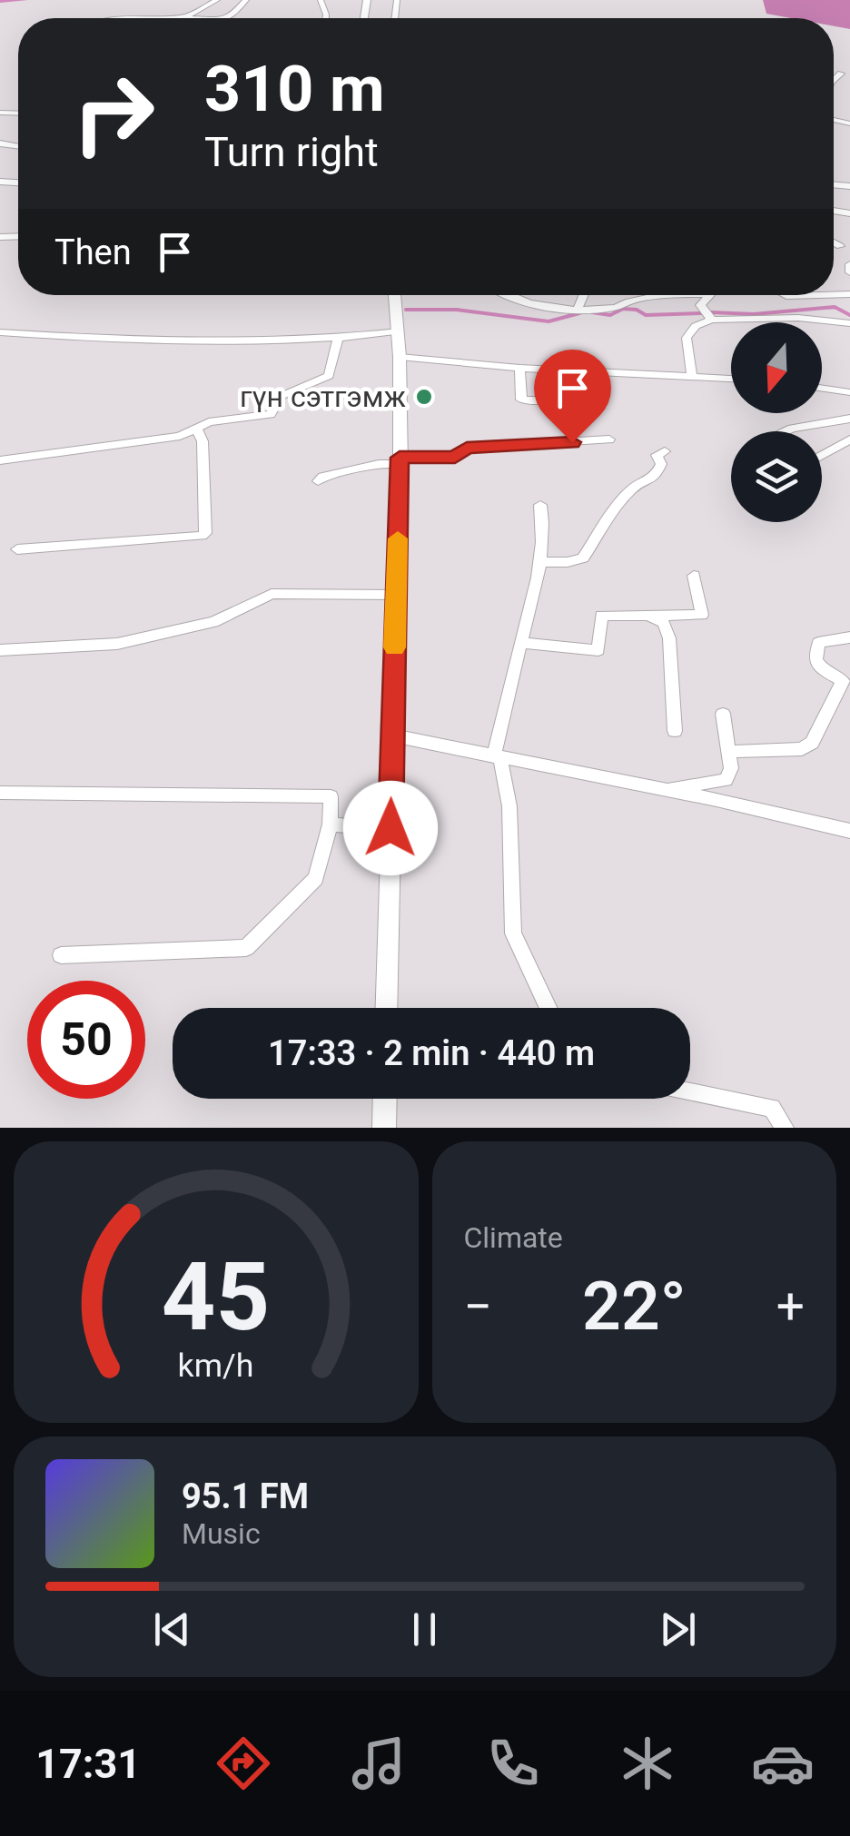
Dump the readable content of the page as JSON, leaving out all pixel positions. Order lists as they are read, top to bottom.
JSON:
{
  "places": ["гүн сэтгэмж"],
  "north": "bottom",
  "page": {
    "turn": ["310 m", "Turn right"],
    "then": "Then",
    "limit": "50",
    "trip": "17:33 · 2 min · 440 m",
    "tile": "Climate",
    "heat": ["−", "22°", "+"],
    "song": ["95.1 FM", "Music"],
    "tabs": "17:31",
    "gauge": ["45", "km/h"]
  }
}
